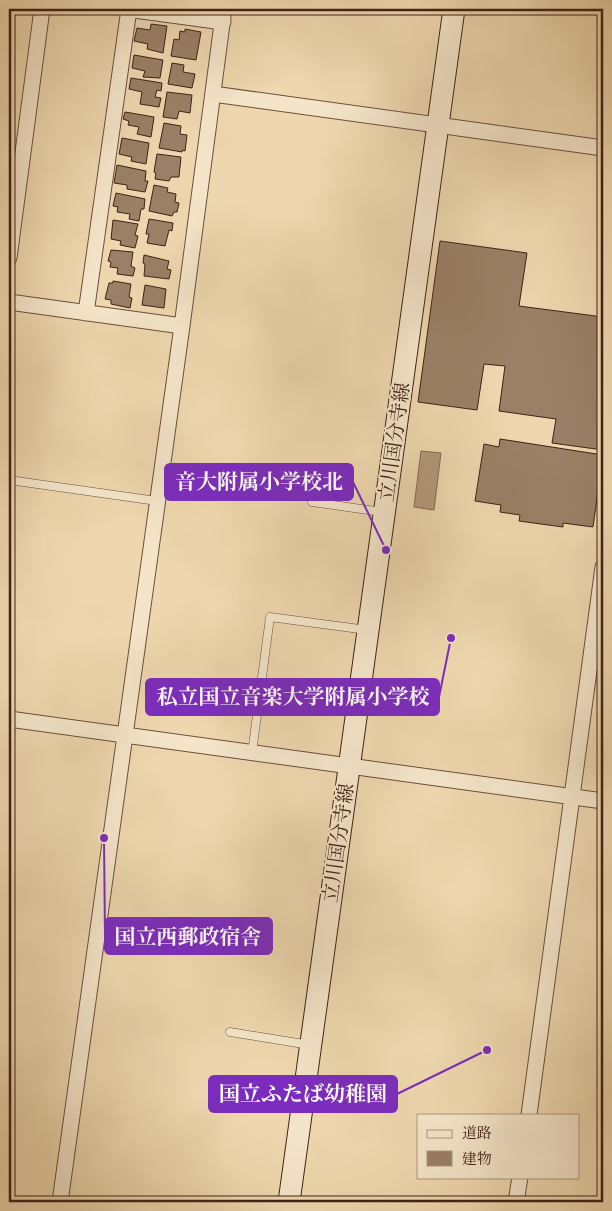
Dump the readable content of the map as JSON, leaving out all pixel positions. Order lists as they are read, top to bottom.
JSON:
{
  "streets": {
    "main road": ["立川国分寺線"]
  },
  "places": [
    "音大附属小学校北",
    "私立国立音楽大学附属小学校",
    "国立西郵政宿舎",
    "国立ふたば幼稚園"
  ],
  "legend": ["道路", "建物"]
}
